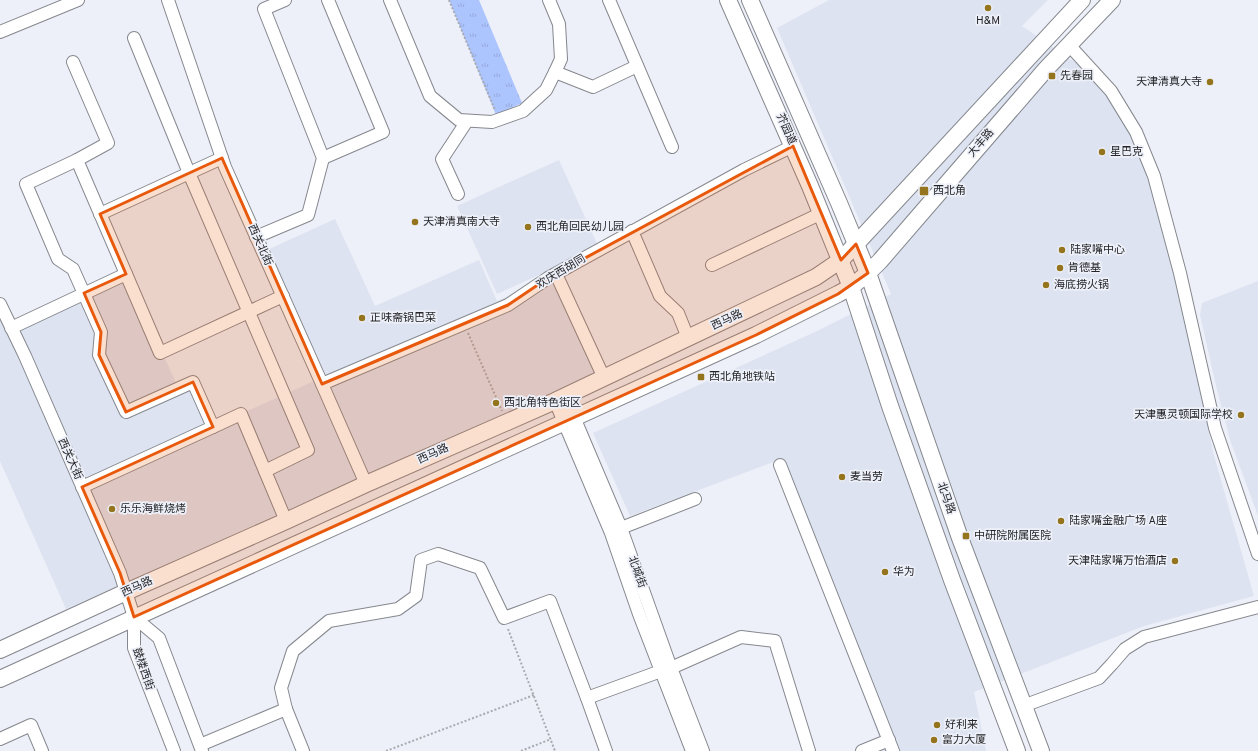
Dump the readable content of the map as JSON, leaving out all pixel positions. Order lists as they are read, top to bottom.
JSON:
{
  "streets": {
    "main road": [
      "芥园道",
      "大丰路",
      "西马路",
      "北马路"
    ],
    "street": [
      "西关北街",
      "欢庆西胡同",
      "西关大街",
      "北城街",
      "鼓楼西街"
    ]
  },
  "crossings": [
    ["芥园道", "大丰路"],
    ["芥园道", "欢庆西胡同"],
    ["芥园道", "西马路"],
    ["芥园道", "北马路"],
    ["大丰路", "西马路"],
    ["大丰路", "北马路"],
    ["西关北街", "欢庆西胡同"],
    ["西关北街", "西马路"],
    ["西马路", "西关大街"],
    ["西马路", "北马路"],
    ["西马路", "北城街"],
    ["西关大街", "鼓楼西街"]
  ],
  "places": {
    "other": [
      "H&M",
      "天津清真大寺",
      "星巴克",
      "天津清真南大寺",
      "西北角回民幼儿园",
      "陆家嘴中心",
      "肯德基",
      "海底捞火锅",
      "正味斋锅巴菜",
      "西北角特色街区",
      "天津惠灵顿国际学校",
      "麦当劳",
      "乐乐海鲜烧烤",
      "陆家嘴金融广场 A座",
      "天津陆家嘴万怡酒店",
      "华为",
      "好利来",
      "富力大厦"
    ],
    "transit": [
      "先春园",
      "西北角",
      "西北角地铁站",
      "中研院附属医院"
    ]
  }
}
